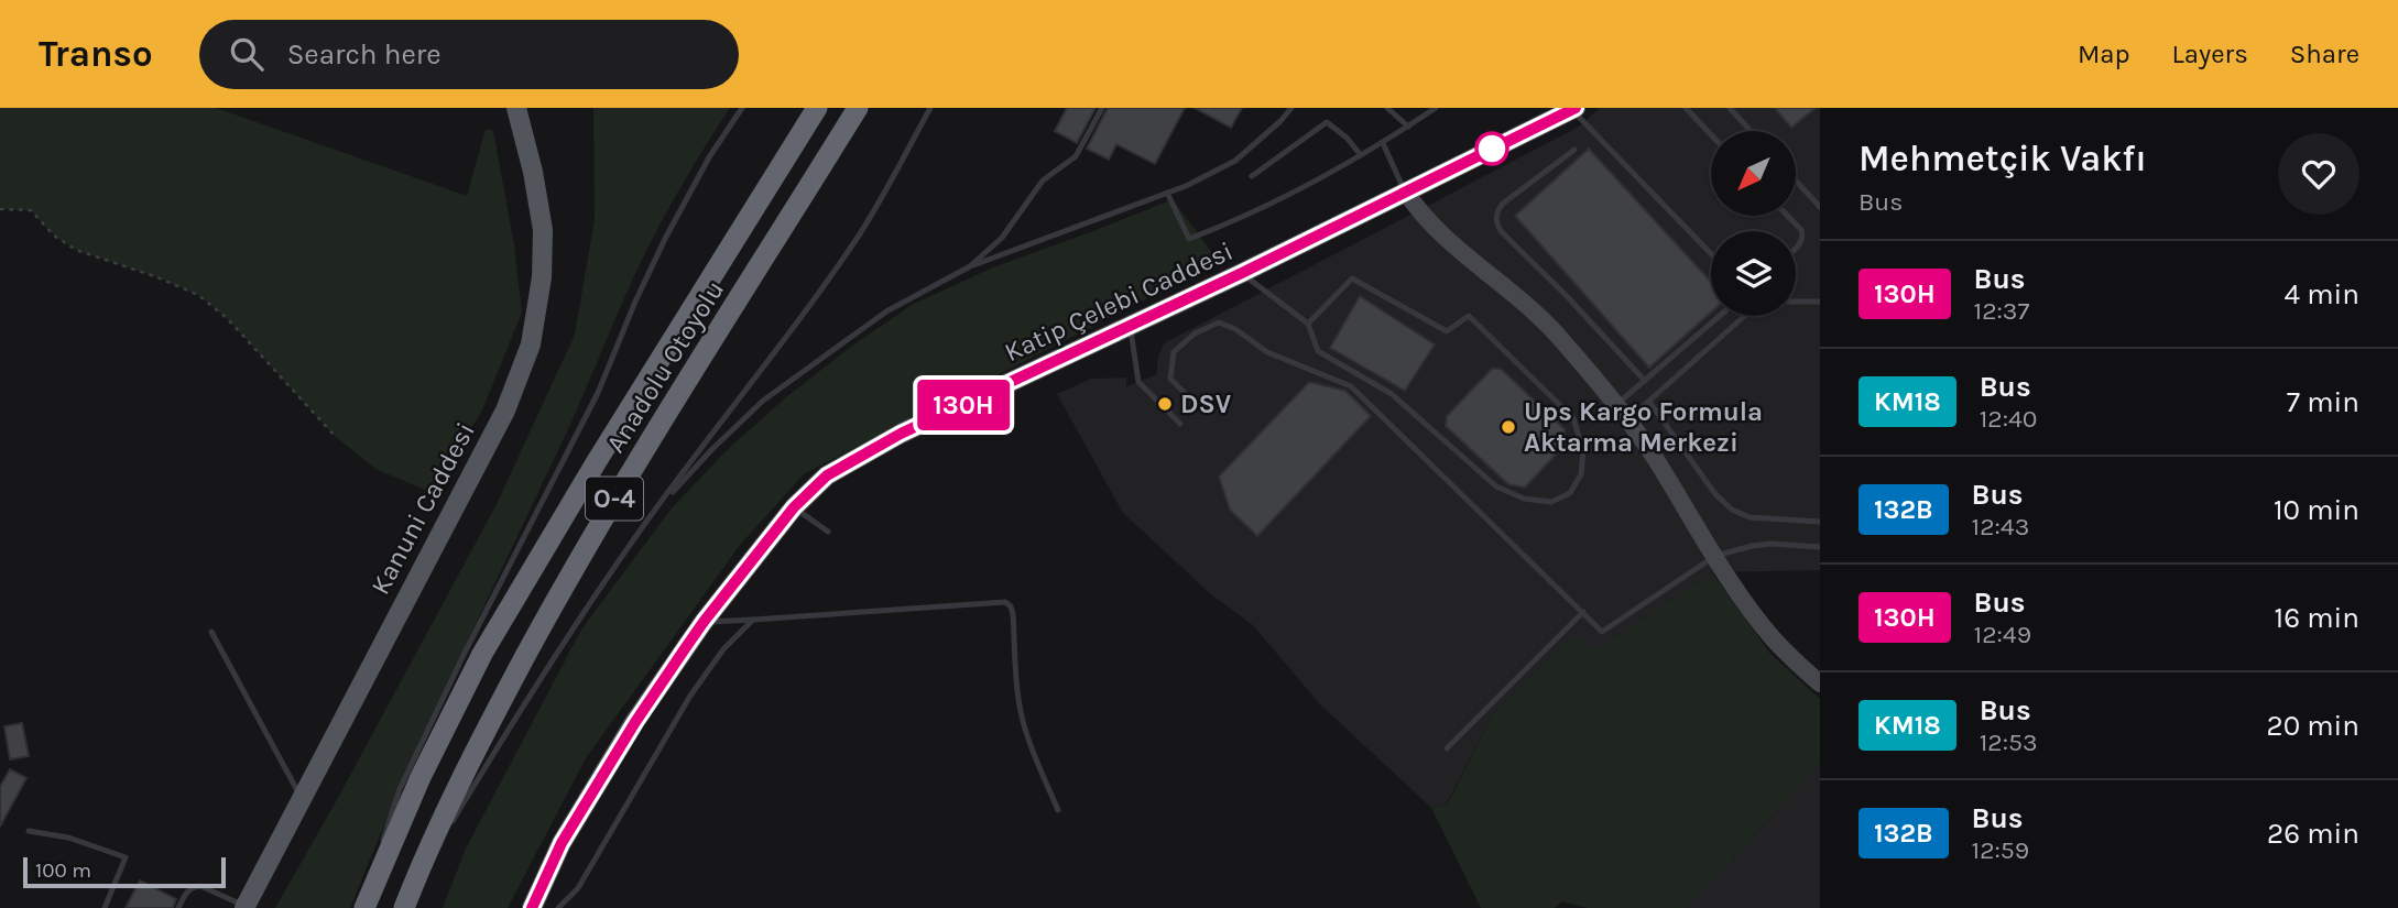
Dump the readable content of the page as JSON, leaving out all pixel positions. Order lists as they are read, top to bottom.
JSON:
{
  "streets": {
    "highway": ["Anadolu Otoyolu", "O-4"],
    "main road": ["Katip Çelebi Caddesi", "Kanuni Caddesi"]
  },
  "places": ["DSV", "Ups Kargo Formula Aktarma Merkezi"],
  "lines": ["bus line 130H"],
  "scale_bar": "100 m",
  "north": "bottom left",
  "page": {
    "header": "Transo",
    "search": "Search here",
    "nav": ["Map", "Layers", "Share"],
    "on_map": "130H",
    "heading": ["Mehmetçik Vakfı", "Bus"],
    "list": [
      {
        "mark": "130H",
        "name": "Bus",
        "note": "12:37",
        "value": "4 min"
      },
      {
        "mark": "KM18",
        "name": "Bus",
        "note": "12:40",
        "value": "7 min"
      },
      {
        "mark": "132B",
        "name": "Bus",
        "note": "12:43",
        "value": "10 min"
      },
      {
        "mark": "130H",
        "name": "Bus",
        "note": "12:49",
        "value": "16 min"
      },
      {
        "mark": "KM18",
        "name": "Bus",
        "note": "12:53",
        "value": "20 min"
      },
      {
        "mark": "132B",
        "name": "Bus",
        "note": "12:59",
        "value": "26 min"
      }
    ],
    "scale": "100 m"
  }
}
